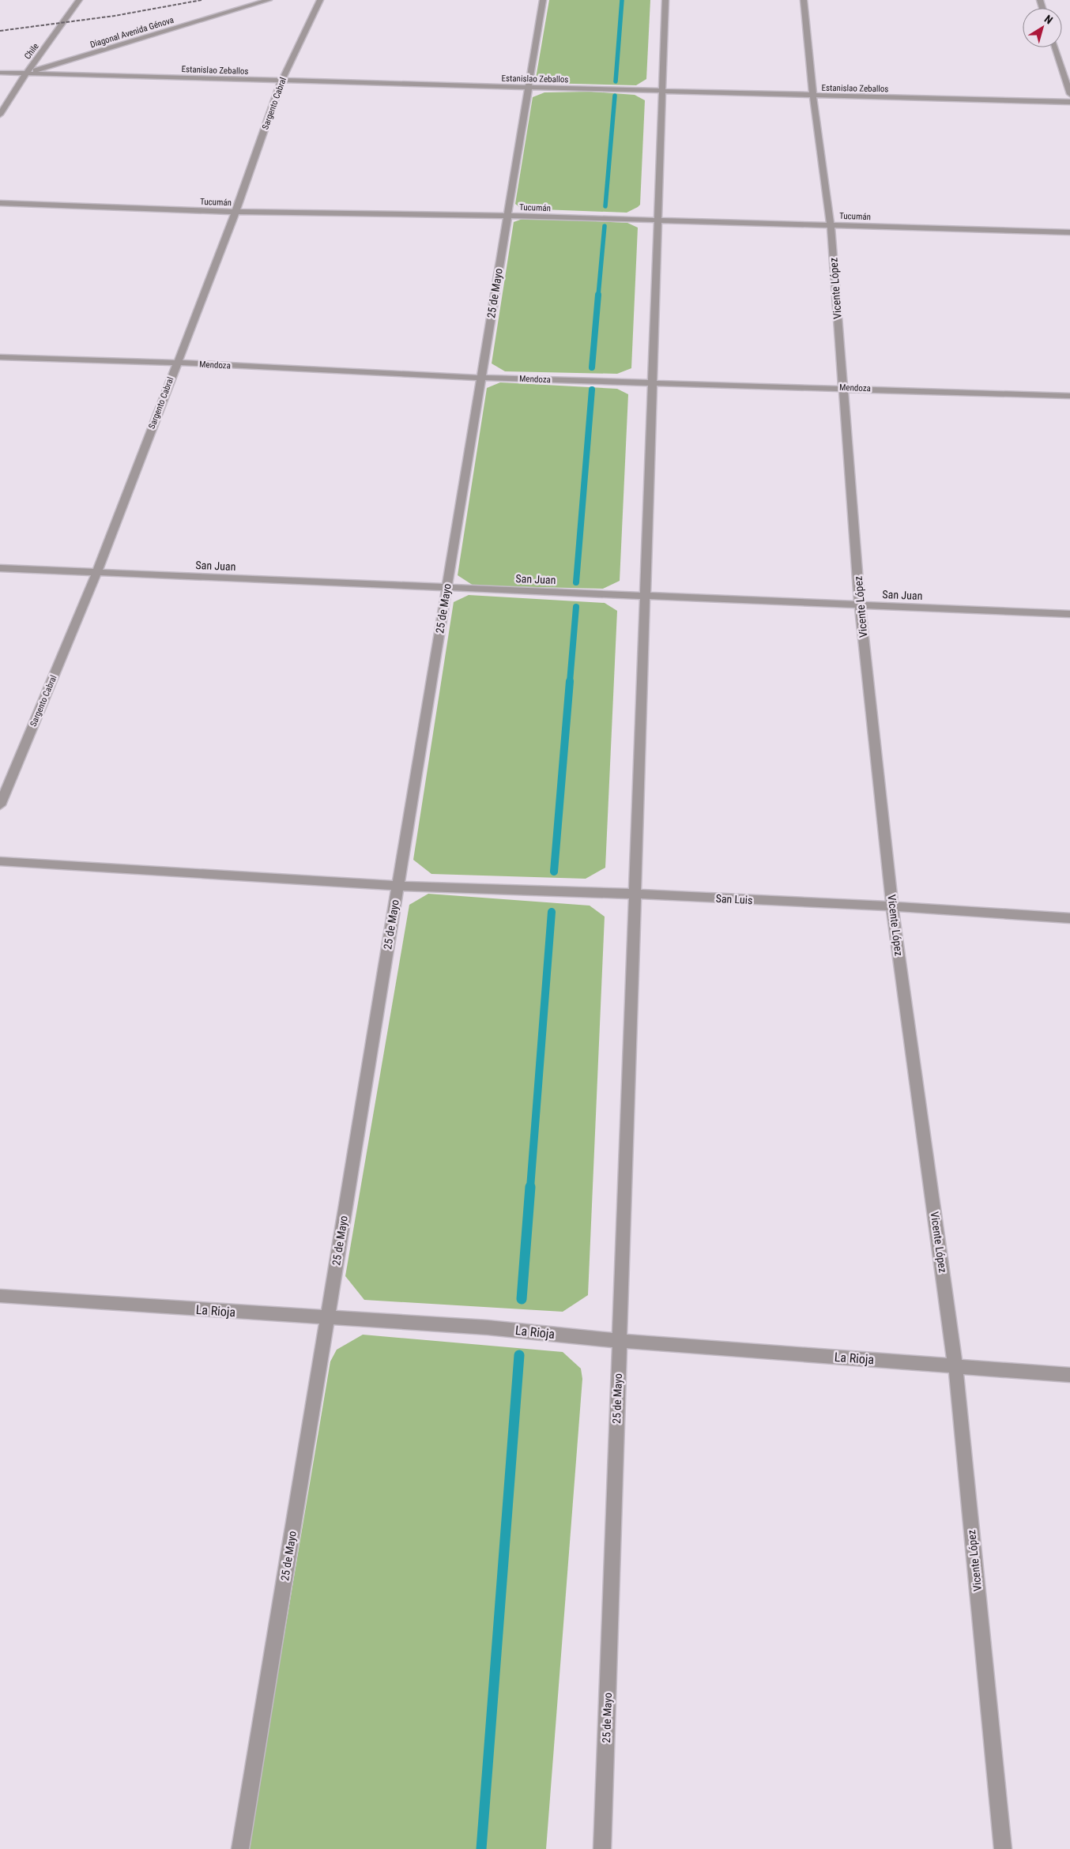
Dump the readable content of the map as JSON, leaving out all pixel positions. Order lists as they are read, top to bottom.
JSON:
{
  "streets": {
    "street": [
      "Diagonal Avenida Génova",
      "Chile",
      "Estanislao Zeballos",
      "Sargento Cabral",
      "Tucumán",
      "Vicente López",
      "25 de Mayo",
      "Mendoza",
      "San Juan",
      "San Luis",
      "La Rioja"
    ]
  },
  "crossings": [
    ["Diagonal Avenida Génova", "Chile"],
    ["Diagonal Avenida Génova", "Estanislao Zeballos"],
    ["Chile", "Estanislao Zeballos"],
    ["Estanislao Zeballos", "Sargento Cabral"],
    ["Estanislao Zeballos", "Vicente López"],
    ["Estanislao Zeballos", "25 de Mayo"],
    ["Sargento Cabral", "Tucumán"],
    ["Sargento Cabral", "Mendoza"],
    ["Sargento Cabral", "San Juan"],
    ["Tucumán", "Vicente López"],
    ["Tucumán", "25 de Mayo"],
    ["Vicente López", "Mendoza"],
    ["Vicente López", "San Juan"],
    ["Vicente López", "San Luis"],
    ["Vicente López", "La Rioja"],
    ["25 de Mayo", "Mendoza"],
    ["25 de Mayo", "San Juan"],
    ["25 de Mayo", "San Luis"],
    ["25 de Mayo", "La Rioja"]
  ],
  "north": "top right"
}
